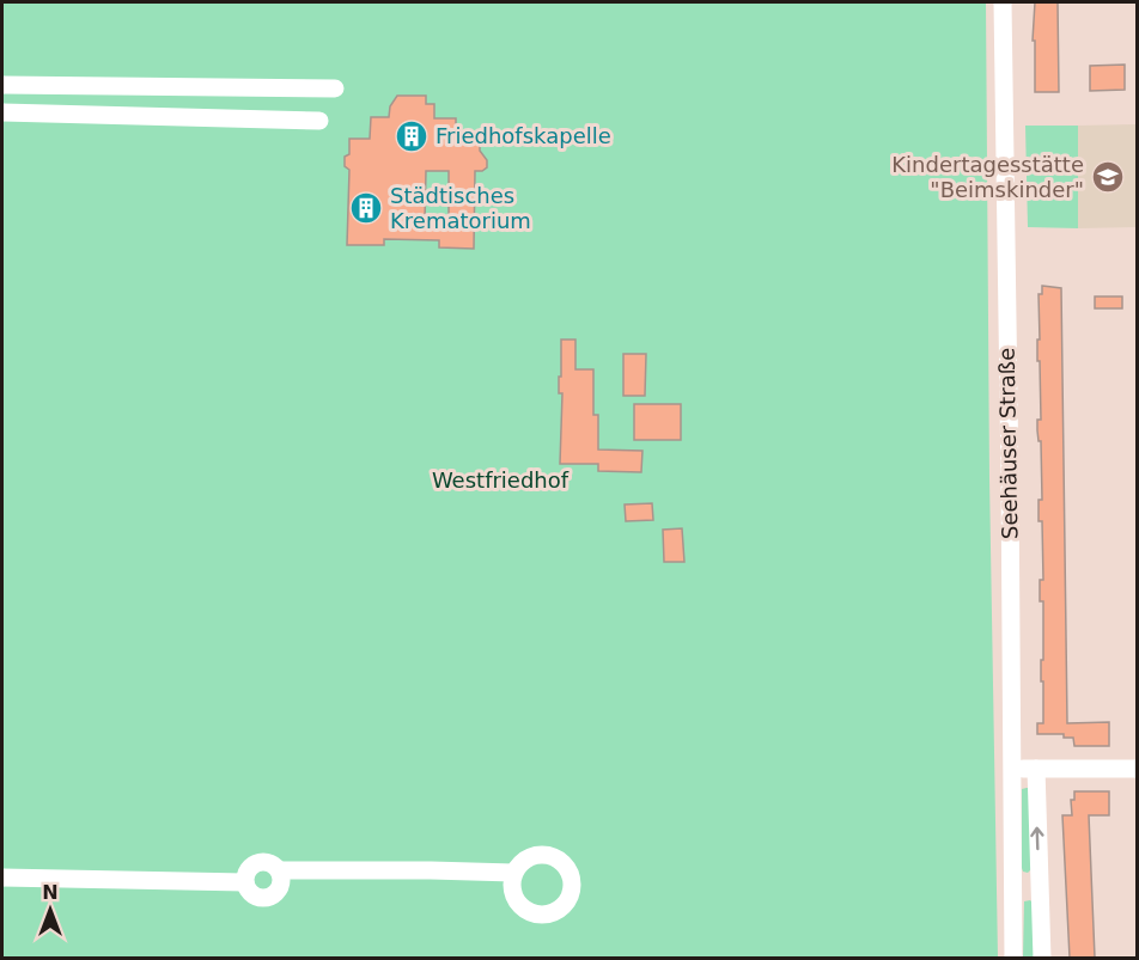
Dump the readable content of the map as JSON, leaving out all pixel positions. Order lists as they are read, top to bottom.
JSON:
{
  "streets": {
    "street": ["Seehäuser Straße"]
  },
  "parks": ["Westfriedhof"],
  "places": {
    "building": ["Friedhofskapelle", "Städtisches Krematorium"],
    "school or university": ["Kindertagesstätte \"Beimskinder\""]
  },
  "north": "top"
}
